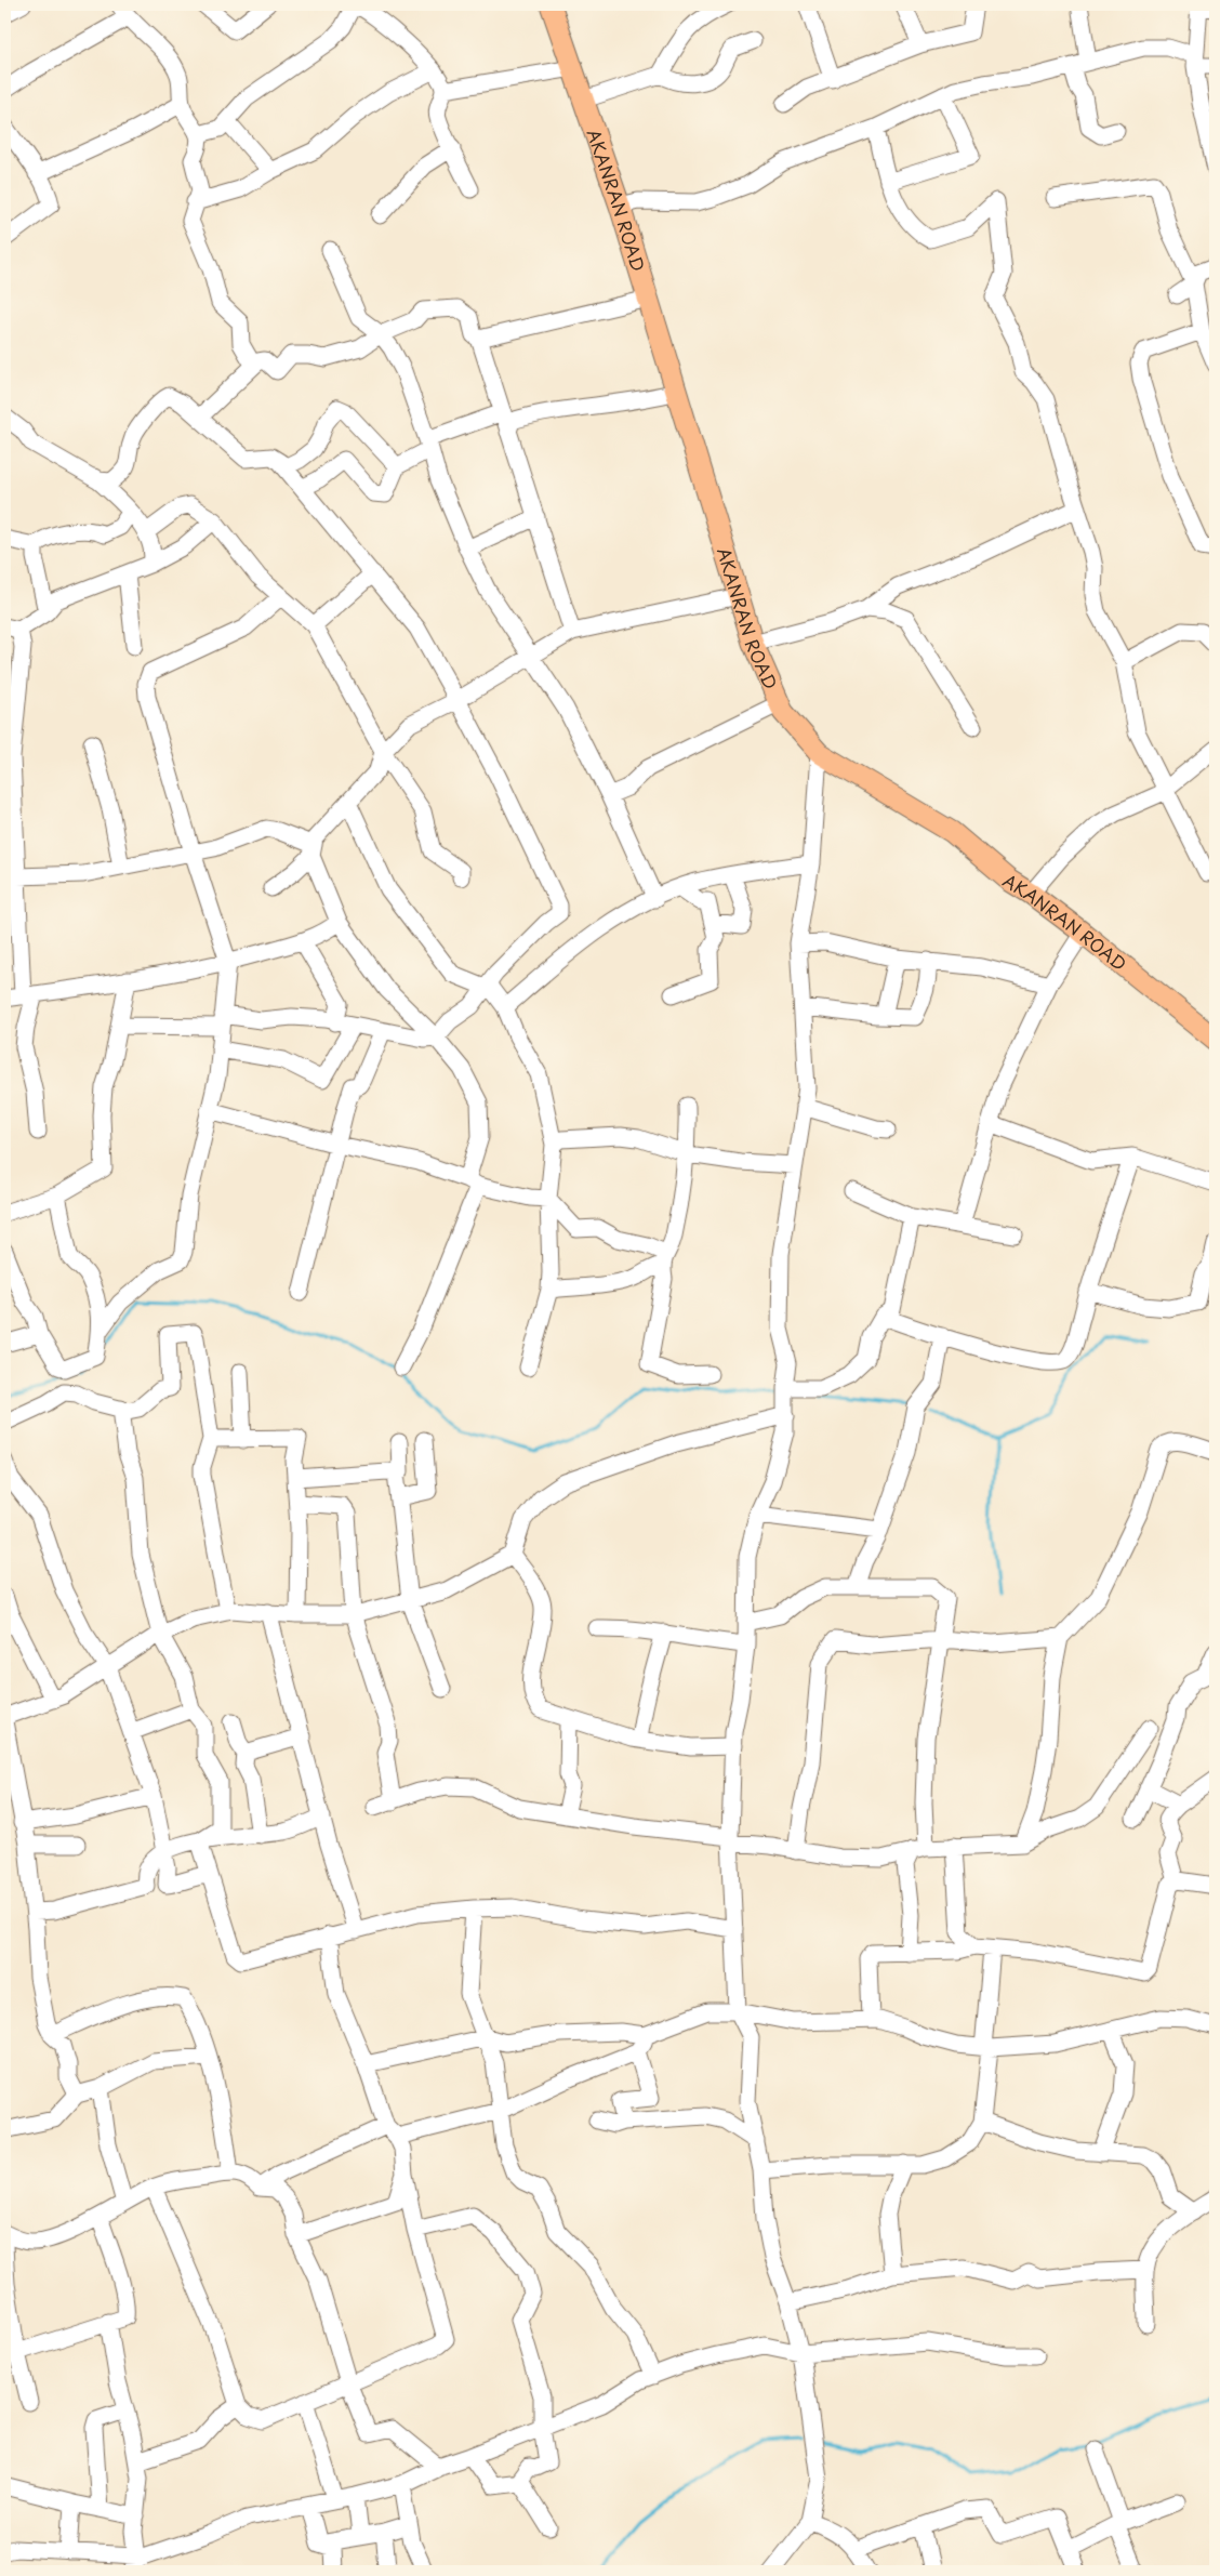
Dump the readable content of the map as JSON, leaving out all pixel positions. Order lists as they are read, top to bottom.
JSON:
{
  "streets": {
    "main road": ["AKANRAN ROAD"]
  }
}
